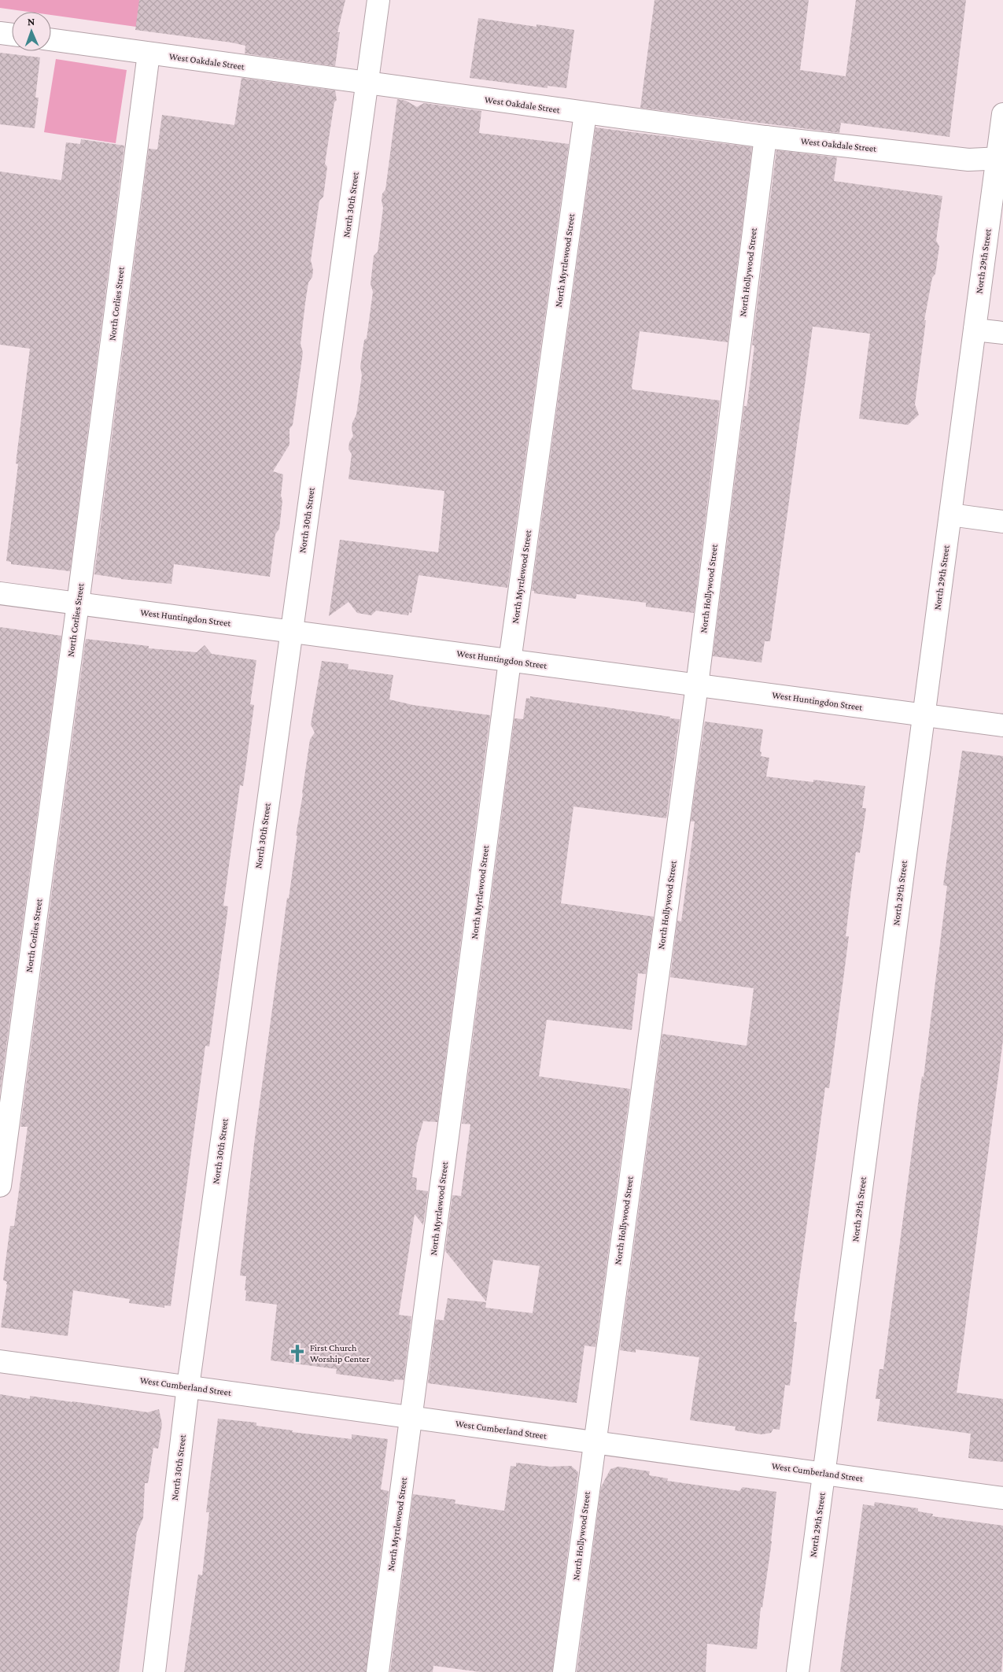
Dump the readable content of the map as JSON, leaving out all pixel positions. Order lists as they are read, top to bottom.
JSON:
{
  "streets": {
    "street": [
      "West Oakdale Street",
      "North 30th Street",
      "North Myrtlewood Street",
      "North 29th Street",
      "North Hollywood Street",
      "North Corlies Street",
      "West Huntingdon Street",
      "West Cumberland Street"
    ]
  },
  "crossings": [
    ["West Oakdale Street", "North 30th Street"],
    ["West Oakdale Street", "North Myrtlewood Street"],
    ["West Oakdale Street", "North 29th Street"],
    ["West Oakdale Street", "North Hollywood Street"],
    ["West Oakdale Street", "North Corlies Street"],
    ["North 30th Street", "West Huntingdon Street"],
    ["North 30th Street", "West Cumberland Street"],
    ["North Myrtlewood Street", "West Huntingdon Street"],
    ["North Myrtlewood Street", "West Cumberland Street"],
    ["North 29th Street", "West Huntingdon Street"],
    ["North 29th Street", "West Cumberland Street"],
    ["North Hollywood Street", "West Huntingdon Street"],
    ["North Hollywood Street", "West Cumberland Street"],
    ["North Corlies Street", "West Huntingdon Street"]
  ],
  "places": {
    "church": ["First Church Worship Center"]
  },
  "north": "top"
}
